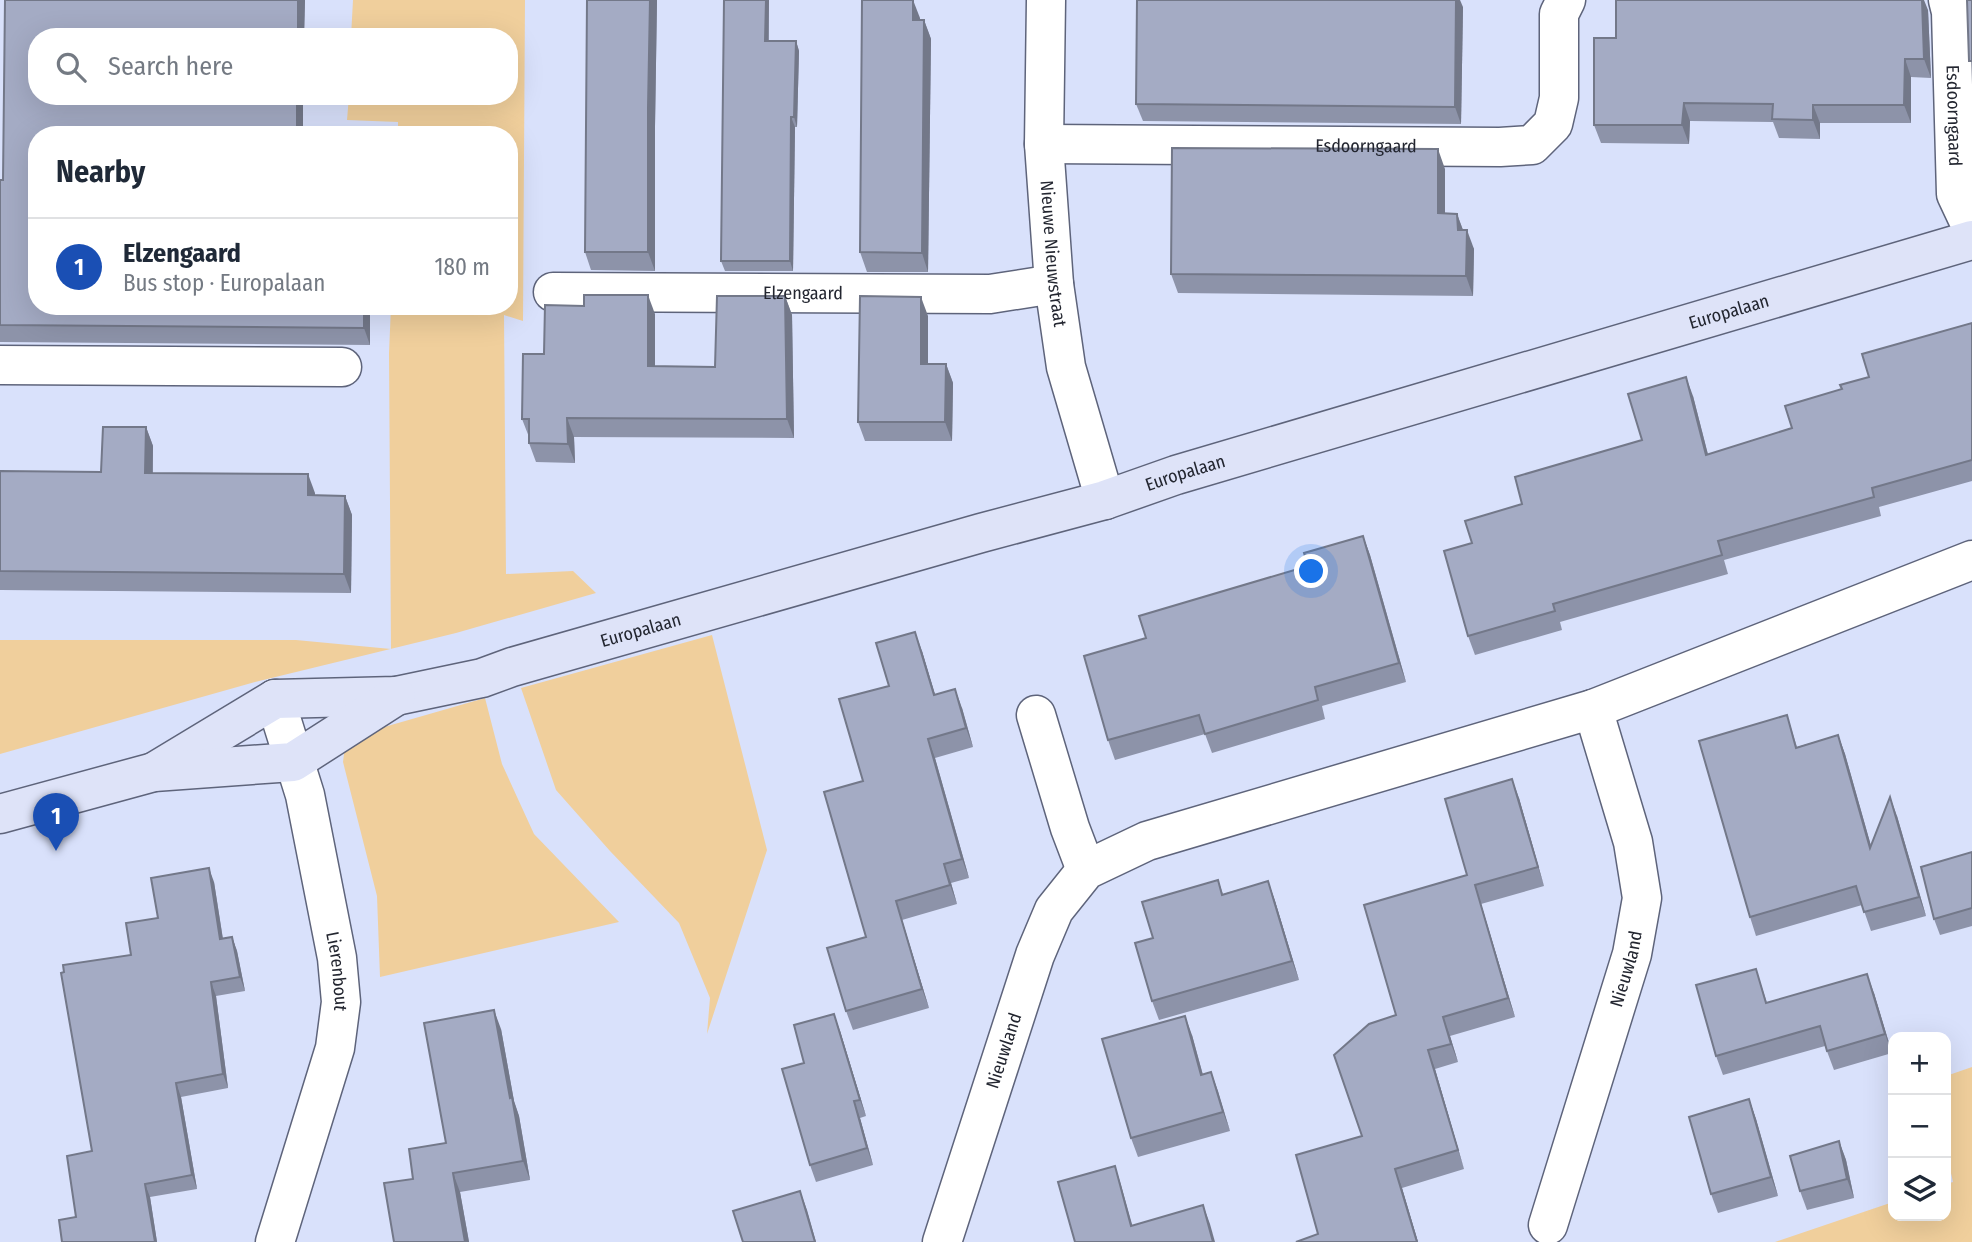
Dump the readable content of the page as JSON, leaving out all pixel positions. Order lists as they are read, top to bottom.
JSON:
{
  "streets": {
    "street": [
      "Esdoorngaard",
      "Nieuwe Nieuwstraat",
      "Elzengaard",
      "Europalaan",
      "Nieuwland",
      "Lierenbout"
    ]
  },
  "crossings": [
    ["Esdoorngaard", "Nieuwe Nieuwstraat"],
    ["Nieuwe Nieuwstraat", "Elzengaard"],
    ["Nieuwe Nieuwstraat", "Europalaan"],
    ["Europalaan", "Lierenbout"]
  ],
  "page": {
    "search": "Search here",
    "heading": "Nearby",
    "list": [
      {
        "mark": "1",
        "name": "Elzengaard",
        "note": "Bus stop · Europalaan",
        "value": "180 m"
      }
    ],
    "pins": "1",
    "map_buttons": ["+", "−"]
  }
}
